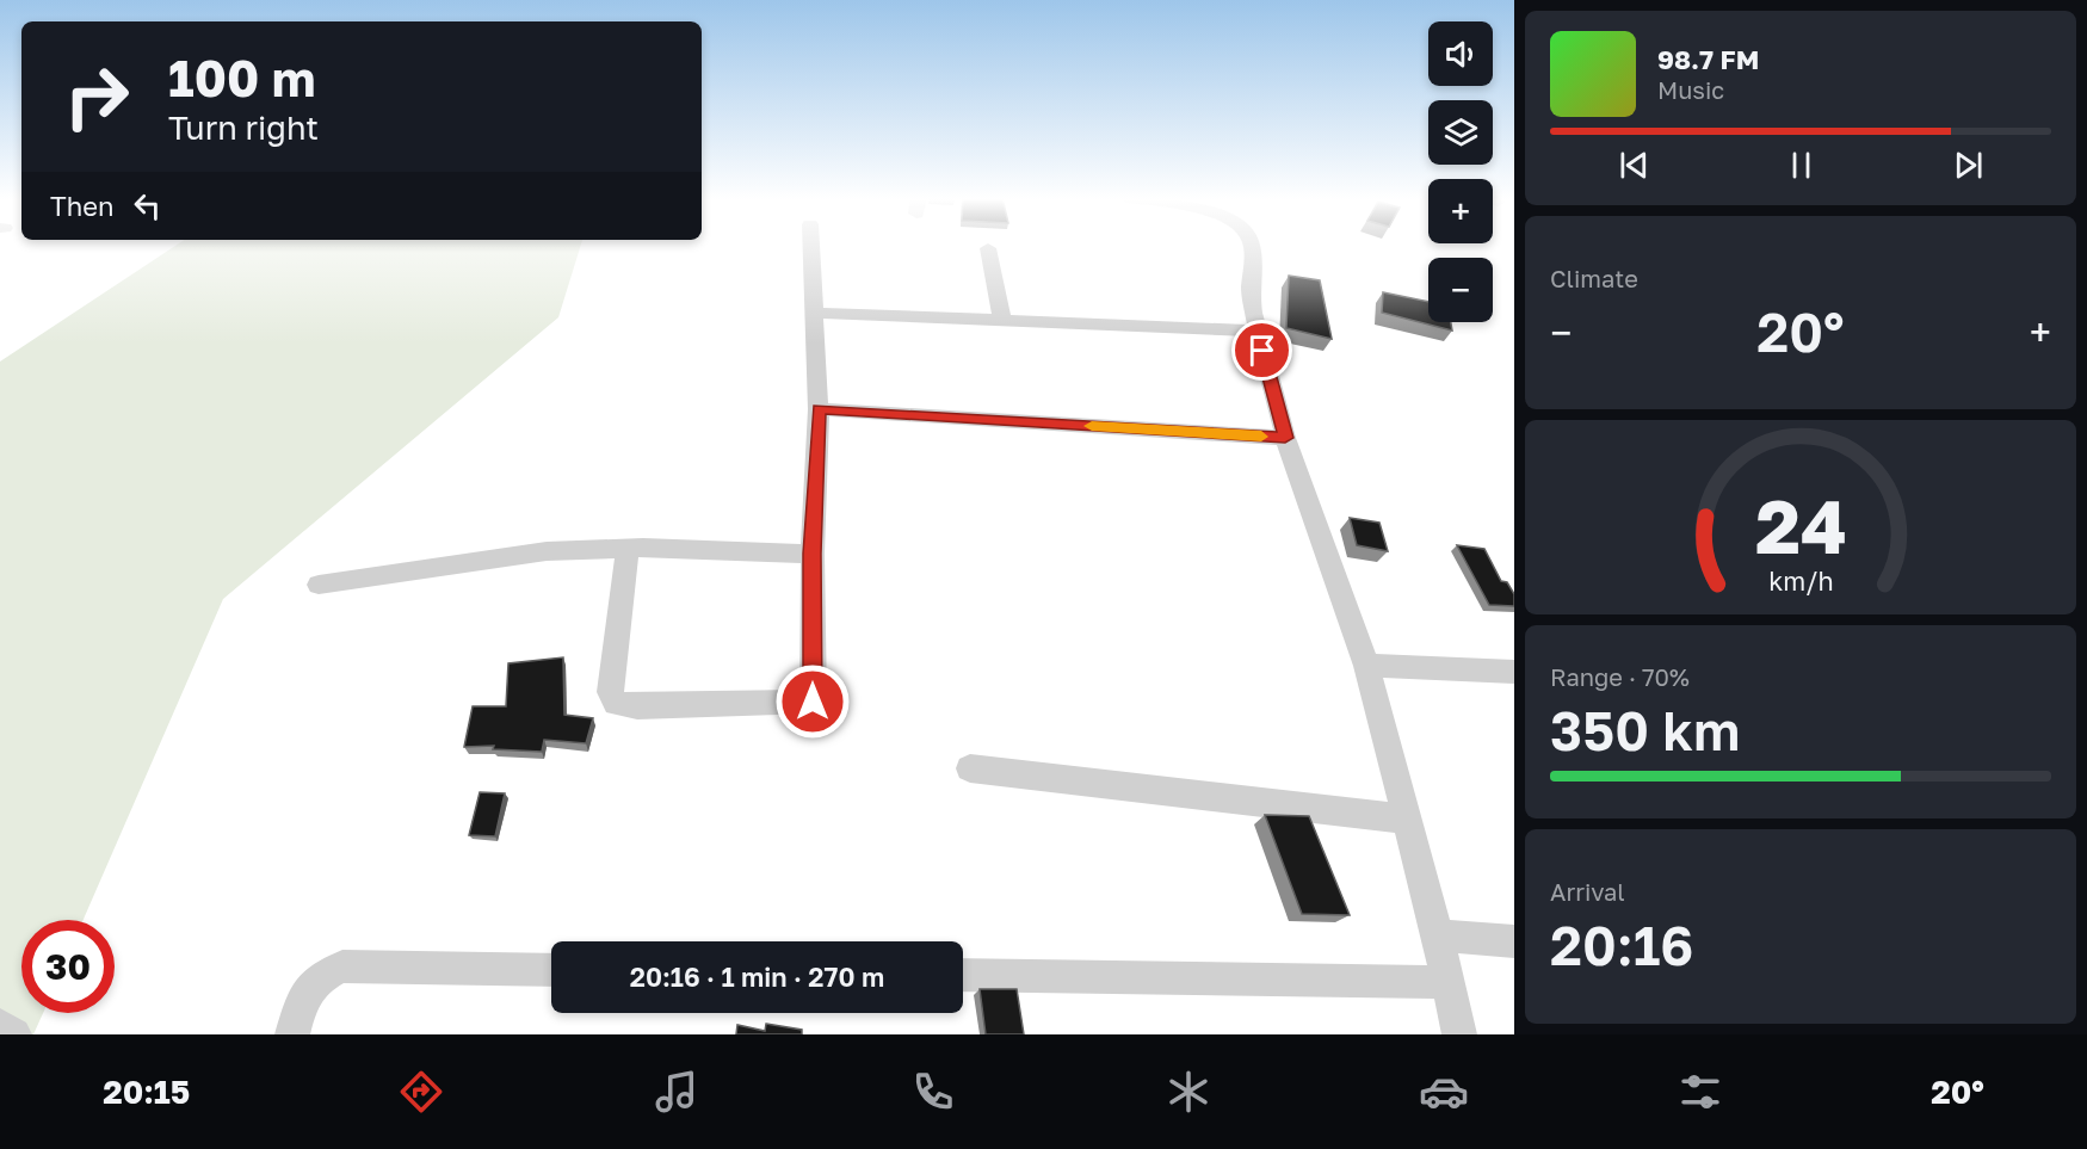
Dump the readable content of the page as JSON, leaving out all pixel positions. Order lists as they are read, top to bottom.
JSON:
{
  "page": {
    "map_buttons": ["+", "−"],
    "turn": ["100 m", "Turn right"],
    "song": ["98.7 FM", "Music"],
    "then": "Then",
    "tile": [
      "Climate",
      ["Range · 70%", "350 km"],
      ["Arrival", "20:16"]
    ],
    "heat": ["−", "20°", "+"],
    "limit": "30",
    "trip": "20:16 · 1 min · 270 m",
    "tabs": ["20:15", "20°"],
    "gauge": ["24", "km/h"]
  }
}
